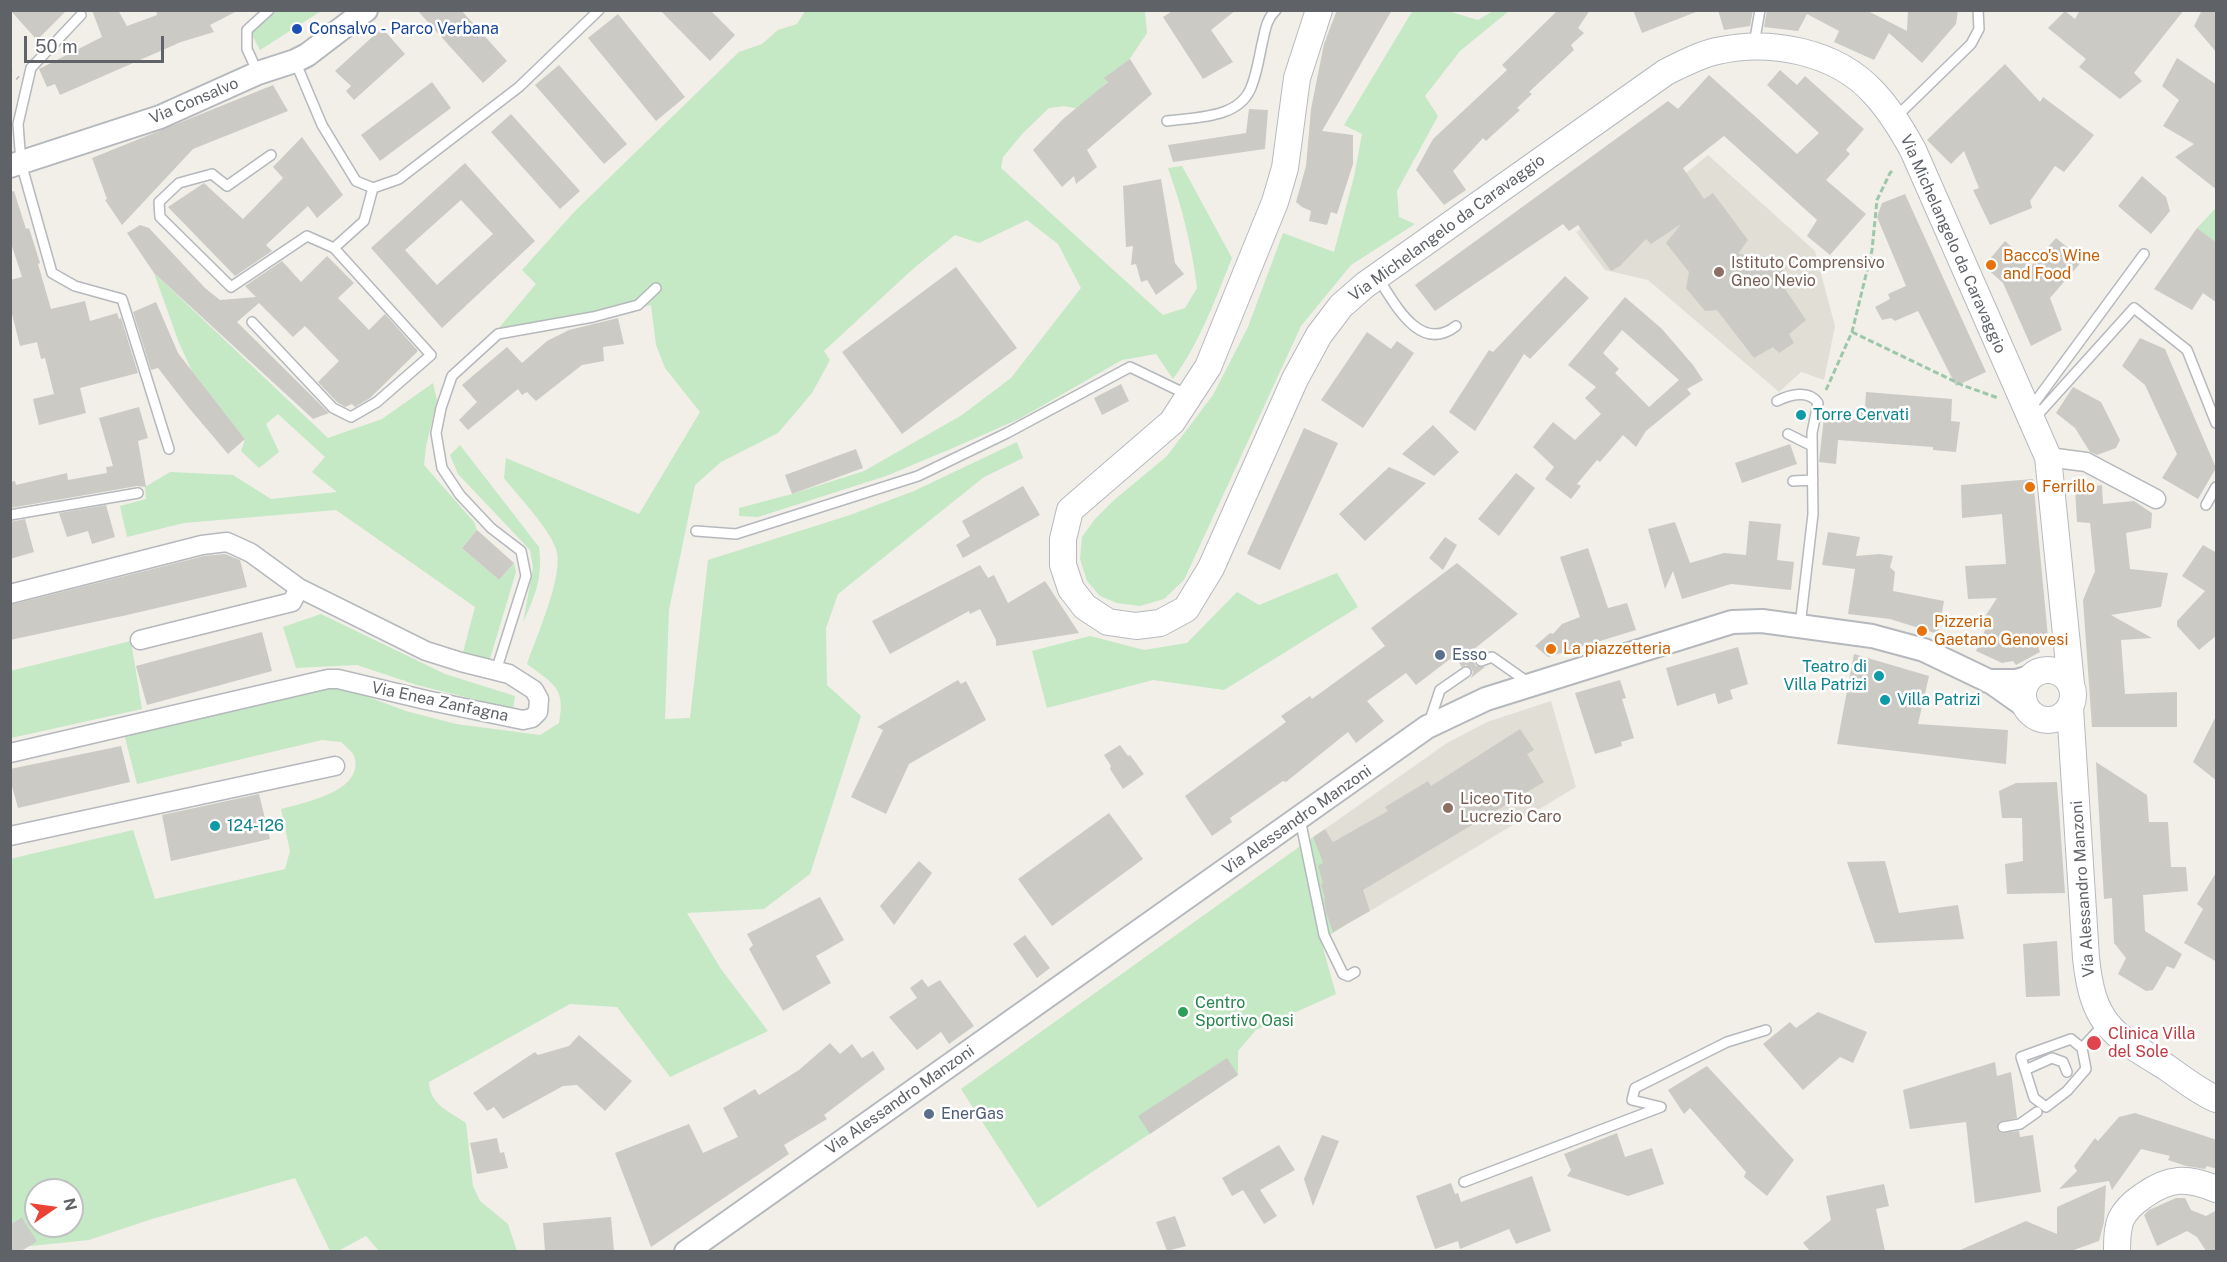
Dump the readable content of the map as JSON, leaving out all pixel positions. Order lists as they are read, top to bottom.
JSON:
{
  "streets": {
    "main road": ["Via Michelangelo da Caravaggio", "Via Alessandro Manzoni"],
    "street": ["Via Consalvo", "Via Enea Zanfagna"]
  },
  "crossings": [
    ["Via Michelangelo da Caravaggio", "Via Alessandro Manzoni"]
  ],
  "places": [
    "Consalvo - Parco Verbana",
    "Bacco's Wine and Food",
    "Istituto Comprensivo Gneo Nevio",
    "Torre Cervati",
    "Ferrillo",
    "Pizzeria Gaetano Genovesi",
    "La piazzetteria",
    "Esso",
    "Teatro di Villa Patrizi",
    "Villa Patrizi",
    "Liceo Tito Lucrezio Caro",
    "124-126",
    "Centro Sportivo Oasi",
    "Clinica Villa del Sole",
    "EnerGas"
  ],
  "scale_bar": "50 m",
  "north": "right"
}
